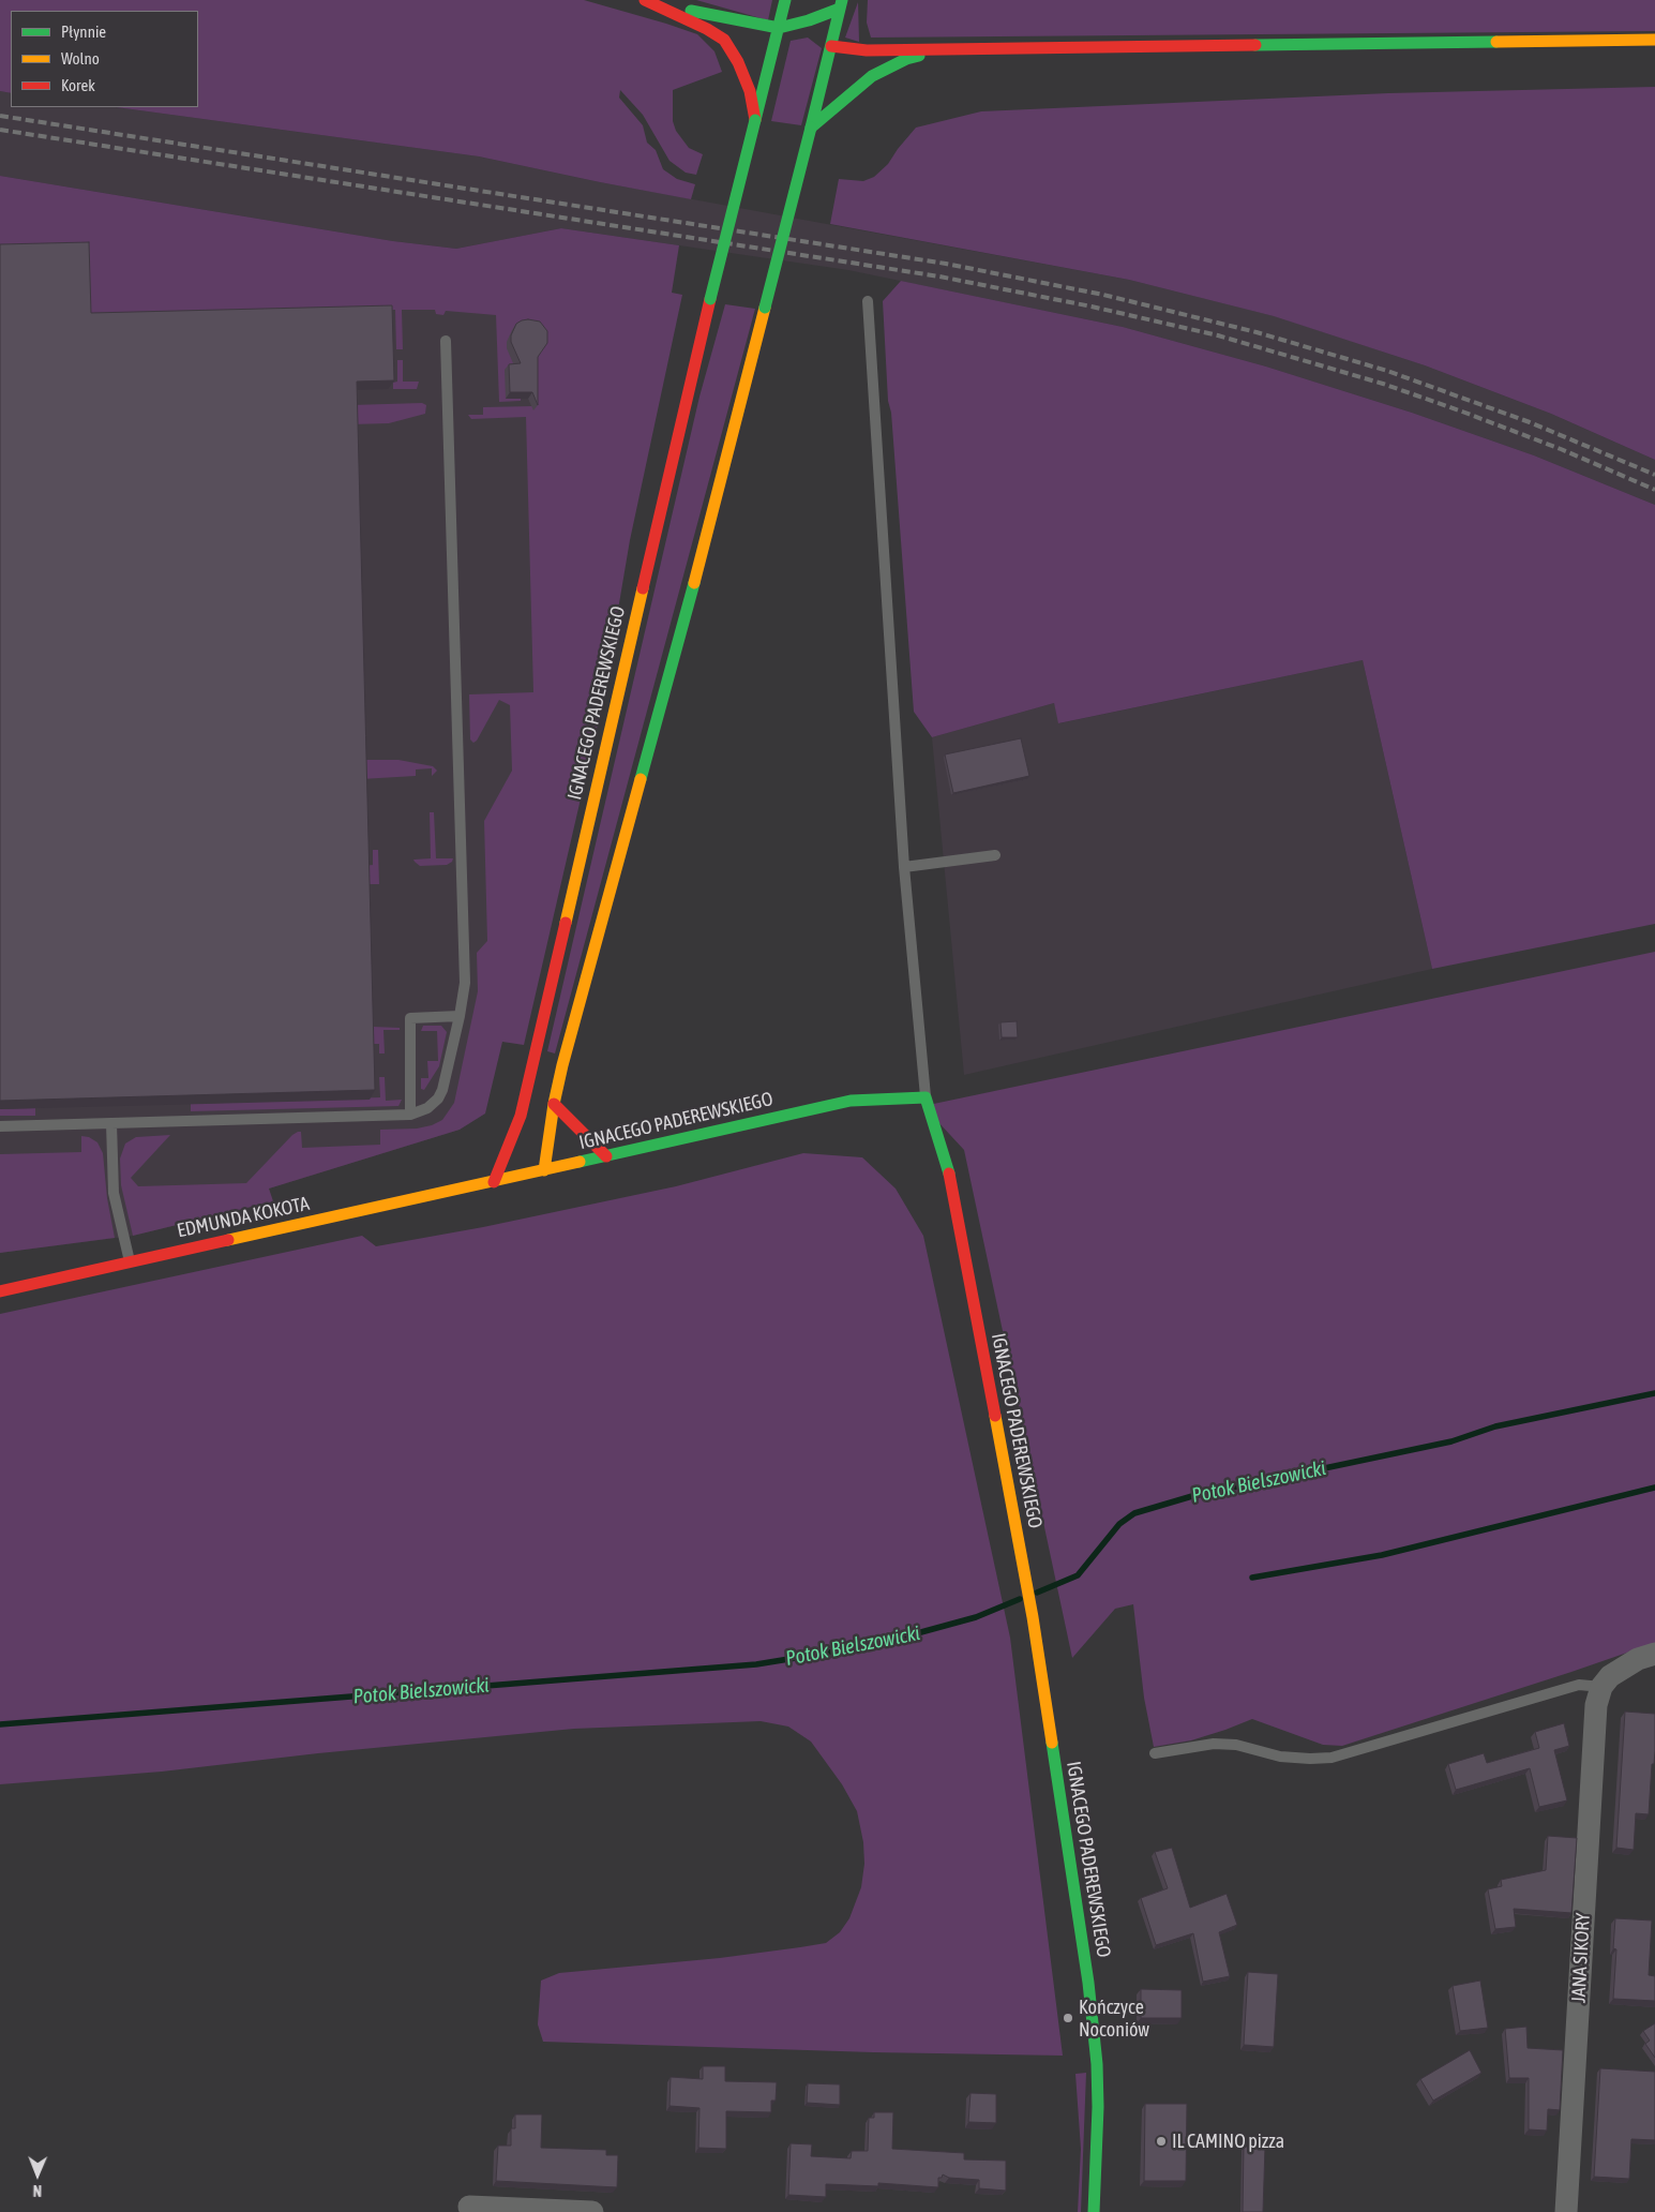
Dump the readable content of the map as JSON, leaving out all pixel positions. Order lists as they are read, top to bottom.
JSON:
{
  "streets": {
    "main road": ["IGNACEGO PADEREWSKIEGO", "EDMUNDA KOKOTA"],
    "street": ["JANA SIKORY"]
  },
  "crossings": [
    ["IGNACEGO PADEREWSKIEGO", "EDMUNDA KOKOTA"]
  ],
  "water": ["Potok Bielszowicki"],
  "places": ["Kończyce Noconiów", "IL CAMINO pizza"],
  "legend": ["Płynnie", "Wolno", "Korek"],
  "north": "bottom"
}
